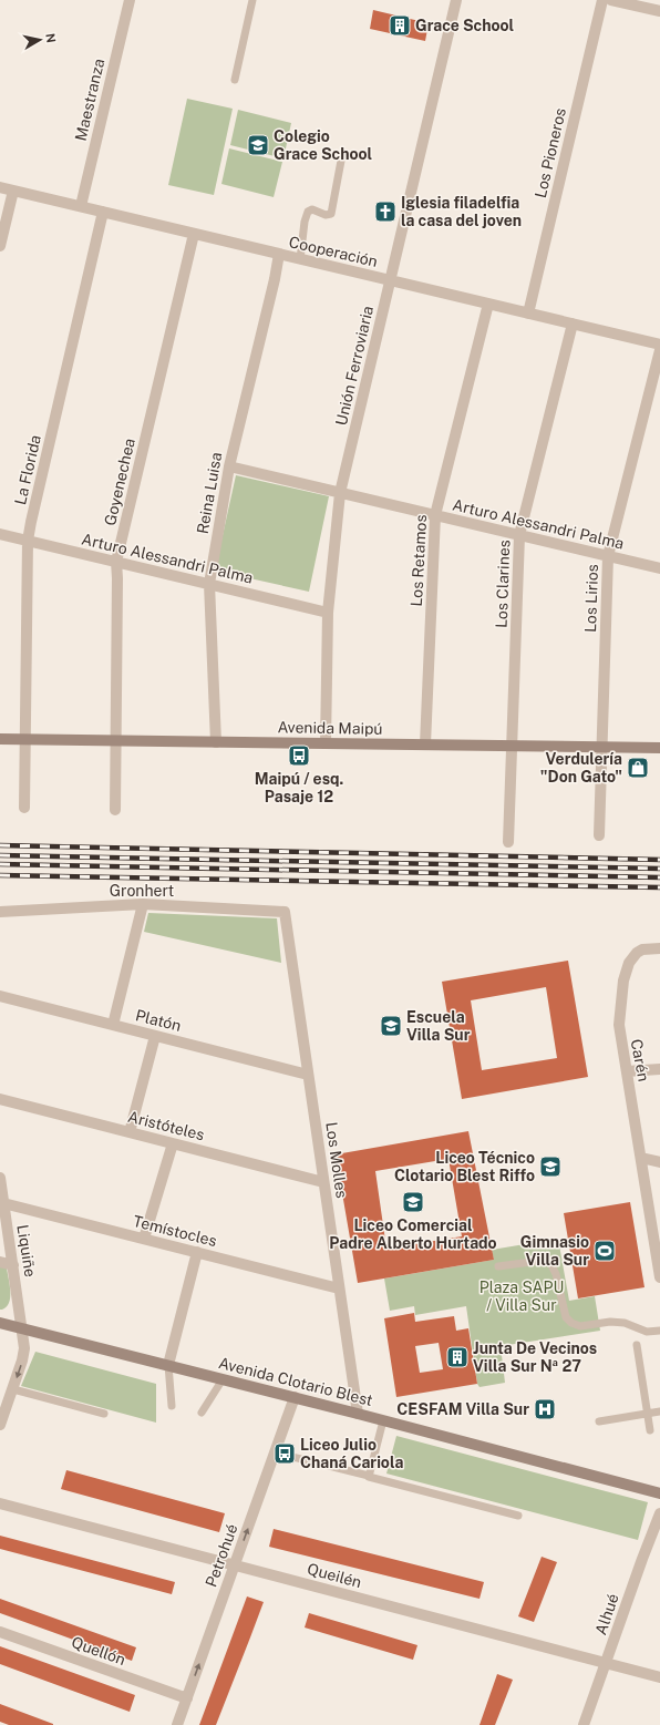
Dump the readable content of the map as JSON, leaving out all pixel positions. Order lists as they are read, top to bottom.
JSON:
{
  "streets": {
    "main road": ["Avenida Maipú", "Avenida Clotario Blest"],
    "street": [
      "Maestranza",
      "Los Pioneros",
      "Cooperación",
      "Unión Ferroviaria",
      "La Florida",
      "Goyenechea",
      "Reina Luisa",
      "Arturo Alessandri Palma",
      "Los Retamos",
      "Los Clarines",
      "Los Lirios",
      "Gronhert",
      "Platón",
      "Carén",
      "Aristóteles",
      "Los Molles",
      "Temístocles",
      "Liquiñe",
      "Petrohué",
      "Queilén",
      "Alhué",
      "Quellón"
    ]
  },
  "crossings": [
    ["Maestranza", "Cooperación"],
    ["Los Pioneros", "Cooperación"],
    ["Cooperación", "Unión Ferroviaria"],
    ["Cooperación", "La Florida"],
    ["Cooperación", "Goyenechea"],
    ["Cooperación", "Reina Luisa"],
    ["Cooperación", "Los Retamos"],
    ["Cooperación", "Los Clarines"],
    ["Unión Ferroviaria", "Arturo Alessandri Palma"],
    ["Unión Ferroviaria", "Avenida Maipú"],
    ["La Florida", "Arturo Alessandri Palma"],
    ["La Florida", "Avenida Maipú"],
    ["Goyenechea", "Arturo Alessandri Palma"],
    ["Goyenechea", "Avenida Maipú"],
    ["Reina Luisa", "Arturo Alessandri Palma"],
    ["Reina Luisa", "Avenida Maipú"],
    ["Arturo Alessandri Palma", "Los Retamos"],
    ["Arturo Alessandri Palma", "Los Clarines"],
    ["Arturo Alessandri Palma", "Los Lirios"],
    ["Los Retamos", "Avenida Maipú"],
    ["Los Clarines", "Avenida Maipú"],
    ["Los Lirios", "Avenida Maipú"],
    ["Gronhert", "Los Molles"],
    ["Platón", "Los Molles"],
    ["Aristóteles", "Los Molles"],
    ["Los Molles", "Temístocles"],
    ["Los Molles", "Avenida Clotario Blest"],
    ["Temístocles", "Liquiñe"],
    ["Liquiñe", "Avenida Clotario Blest"],
    ["Avenida Clotario Blest", "Petrohué"],
    ["Petrohué", "Queilén"],
    ["Petrohué", "Quellón"],
    ["Queilén", "Alhué"]
  ],
  "one_way": ["Petrohué"],
  "parks": ["Plaza SAPU / Villa Sur"],
  "places": {
    "building": ["Grace School", "Junta De Vecinos Villa Sur Nª 27"],
    "school or university": [
      "Colegio Grace School",
      "Escuela Villa Sur",
      "Liceo Técnico Clotario Blest Riffo",
      "Liceo Comercial Padre Alberto Hurtado"
    ],
    "church": ["Iglesia filadelfia la casa del joven"],
    "bus stop": ["Maipú / esq. Pasaje 12", "Liceo Julio Chaná Cariola"],
    "shop": ["Verdulería \"Don Gato\""],
    "sports": ["Gimnasio Villa Sur"],
    "hospital": ["CESFAM Villa Sur"]
  },
  "north": "right"
}
